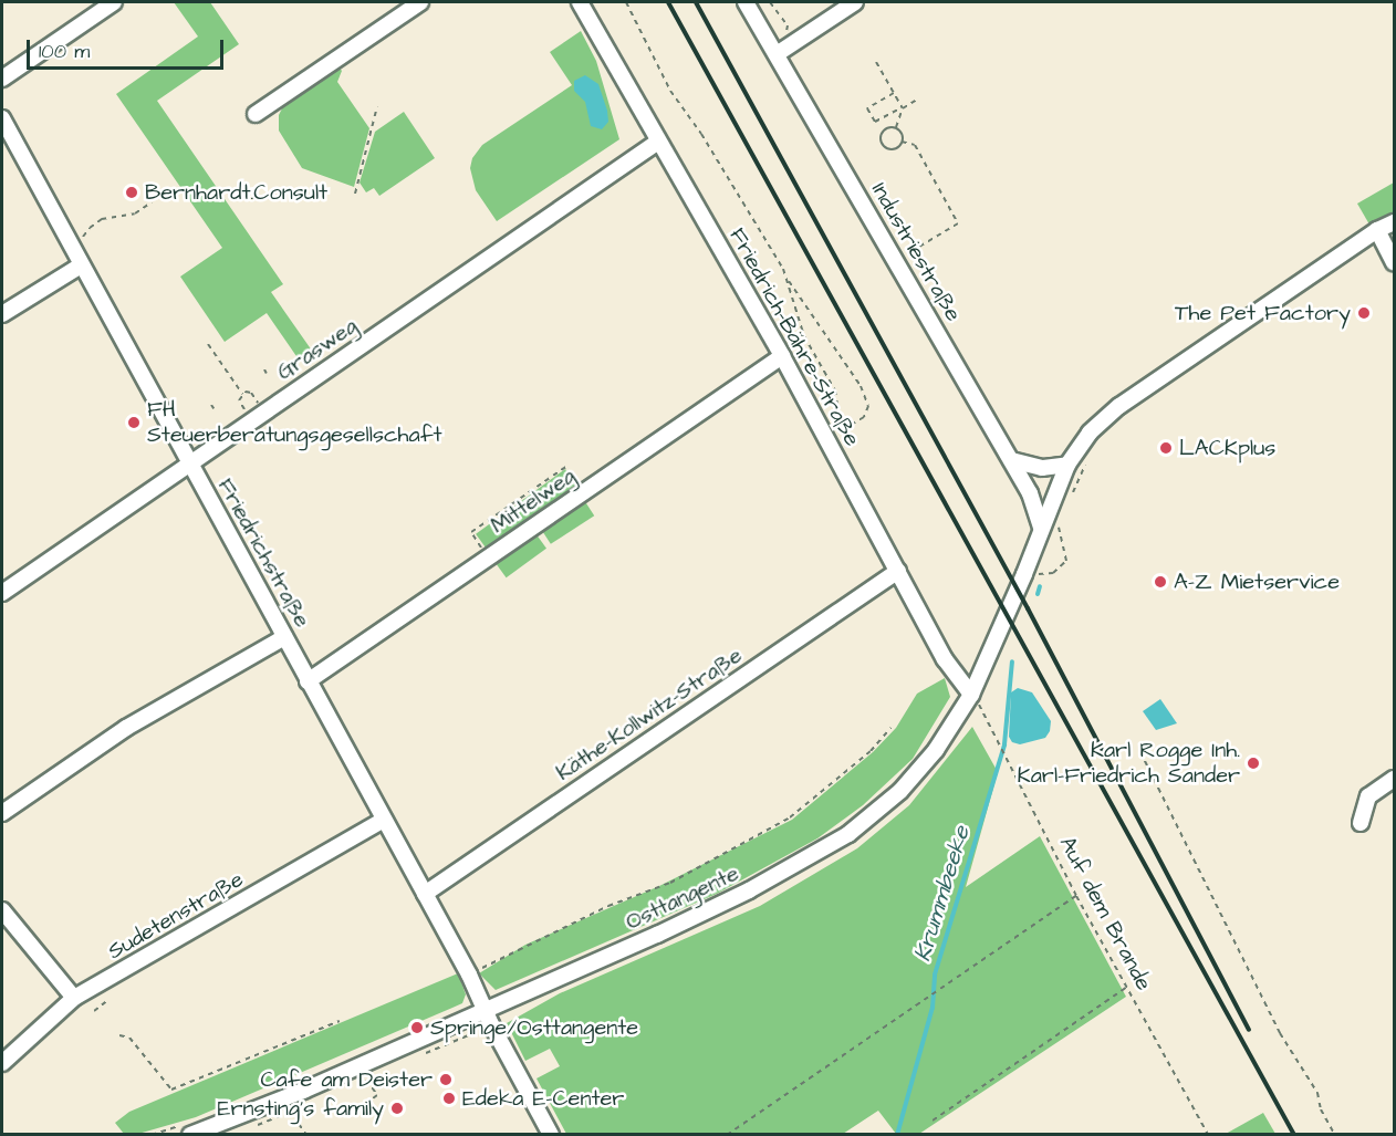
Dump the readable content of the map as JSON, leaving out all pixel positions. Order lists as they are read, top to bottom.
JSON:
{
  "streets": {
    "street": [
      "Industriestraße",
      "Friedrich-Bähre-Straße",
      "Grasweg",
      "Mittelweg",
      "Friedrichstraße",
      "Käthe-Kollwitz-Straße",
      "Osttangente",
      "Sudetenstraße"
    ],
    "path": ["Auf dem Brande"]
  },
  "crossings": [
    ["Industriestraße", "Osttangente"],
    ["Friedrich-Bähre-Straße", "Grasweg"],
    ["Friedrich-Bähre-Straße", "Mittelweg"],
    ["Friedrich-Bähre-Straße", "Käthe-Kollwitz-Straße"],
    ["Friedrich-Bähre-Straße", "Osttangente"],
    ["Friedrich-Bähre-Straße", "Auf dem Brande"],
    ["Grasweg", "Friedrichstraße"],
    ["Mittelweg", "Friedrichstraße"],
    ["Friedrichstraße", "Käthe-Kollwitz-Straße"],
    ["Friedrichstraße", "Osttangente"],
    ["Friedrichstraße", "Sudetenstraße"],
    ["Osttangente", "Auf dem Brande"]
  ],
  "water": ["Krummbeeke"],
  "places": [
    "Bernhardt.Consult",
    "The Pet Factory",
    "FH Steuerberatungsgesellschaft",
    "LACKplus",
    "A-Z Mietservice",
    "Karl Rogge Inh. Karl-Friedrich Sander",
    "Springe/Osttangente",
    "Cafe am Deister",
    "Edeka E-Center",
    "Ernsting's family"
  ],
  "scale_bar": "100 m"
}
